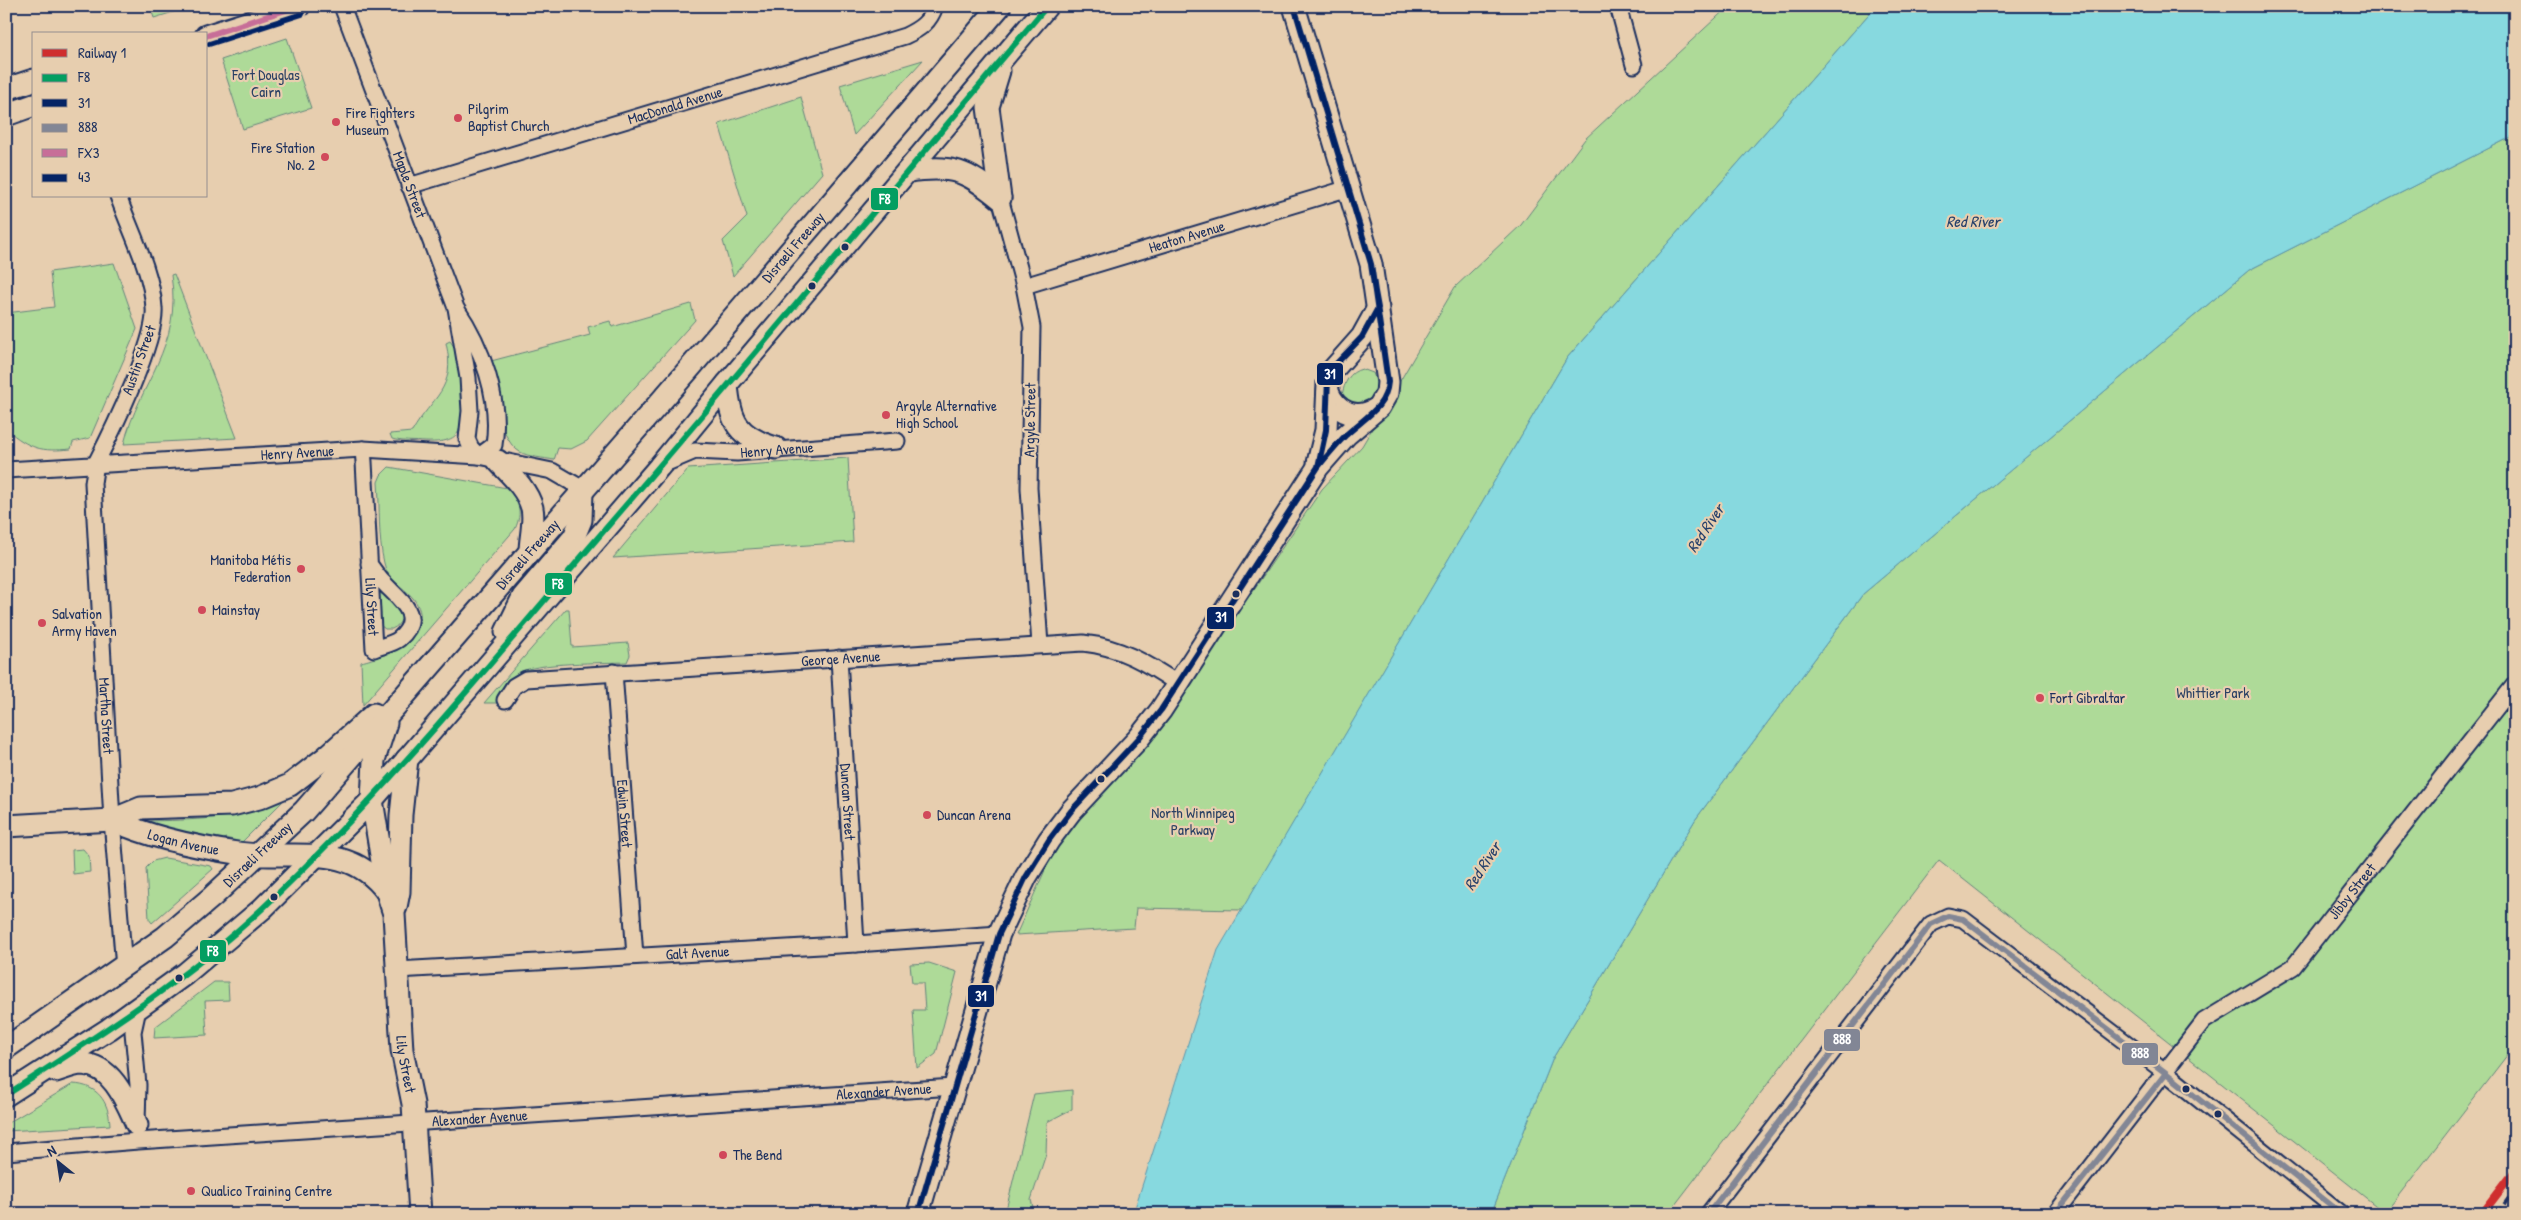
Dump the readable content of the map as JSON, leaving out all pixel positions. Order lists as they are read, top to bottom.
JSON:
{
  "streets": {
    "main road": ["Disraeli Freeway", "Lily Street", "Logan Avenue"],
    "street": [
      "MacDonald Avenue",
      "Maple Street",
      "Heaton Avenue",
      "Austin Street",
      "Argyle Street",
      "Henry Avenue",
      "George Avenue",
      "Martha Street",
      "Duncan Street",
      "Edwin Street",
      "Jibby Street",
      "Galt Avenue",
      "Alexander Avenue"
    ]
  },
  "crossings": [
    ["MacDonald Avenue", "Maple Street"],
    ["Maple Street", "Henry Avenue"],
    ["Heaton Avenue", "Argyle Street"],
    ["Disraeli Freeway", "Henry Avenue"],
    ["Disraeli Freeway", "Lily Street"],
    ["Disraeli Freeway", "Martha Street"],
    ["Disraeli Freeway", "Logan Avenue"],
    ["Austin Street", "Henry Avenue"],
    ["Austin Street", "Martha Street"],
    ["Argyle Street", "George Avenue"],
    ["Henry Avenue", "Lily Street"],
    ["Henry Avenue", "Martha Street"],
    ["Lily Street", "Logan Avenue"],
    ["Lily Street", "Galt Avenue"],
    ["Lily Street", "Alexander Avenue"],
    ["George Avenue", "Duncan Street"],
    ["George Avenue", "Edwin Street"],
    ["Martha Street", "Logan Avenue"],
    ["Duncan Street", "Galt Avenue"],
    ["Edwin Street", "Galt Avenue"]
  ],
  "water": ["Red River"],
  "parks": ["Fort Douglas Cairn", "Whittier Park", "North Winnipeg Parkway"],
  "places": [
    "Pilgrim Baptist Church",
    "Fire Fighters Museum",
    "Fire Station No. 2",
    "Argyle Alternative High School",
    "Manitoba Métis Federation",
    "Mainstay",
    "Salvation Army Haven",
    "Fort Gibraltar",
    "Duncan Arena",
    "The Bend",
    "Qualico Training Centre"
  ],
  "lines": [
    "transit line F8",
    "transit line 31",
    "transit line FX3",
    "transit line 43",
    "transit line 888",
    "rail line 1"
  ],
  "legend": [
    "Railway 1",
    "F8",
    "31",
    "888",
    "FX3",
    "43"
  ],
  "north": "top left"
}
